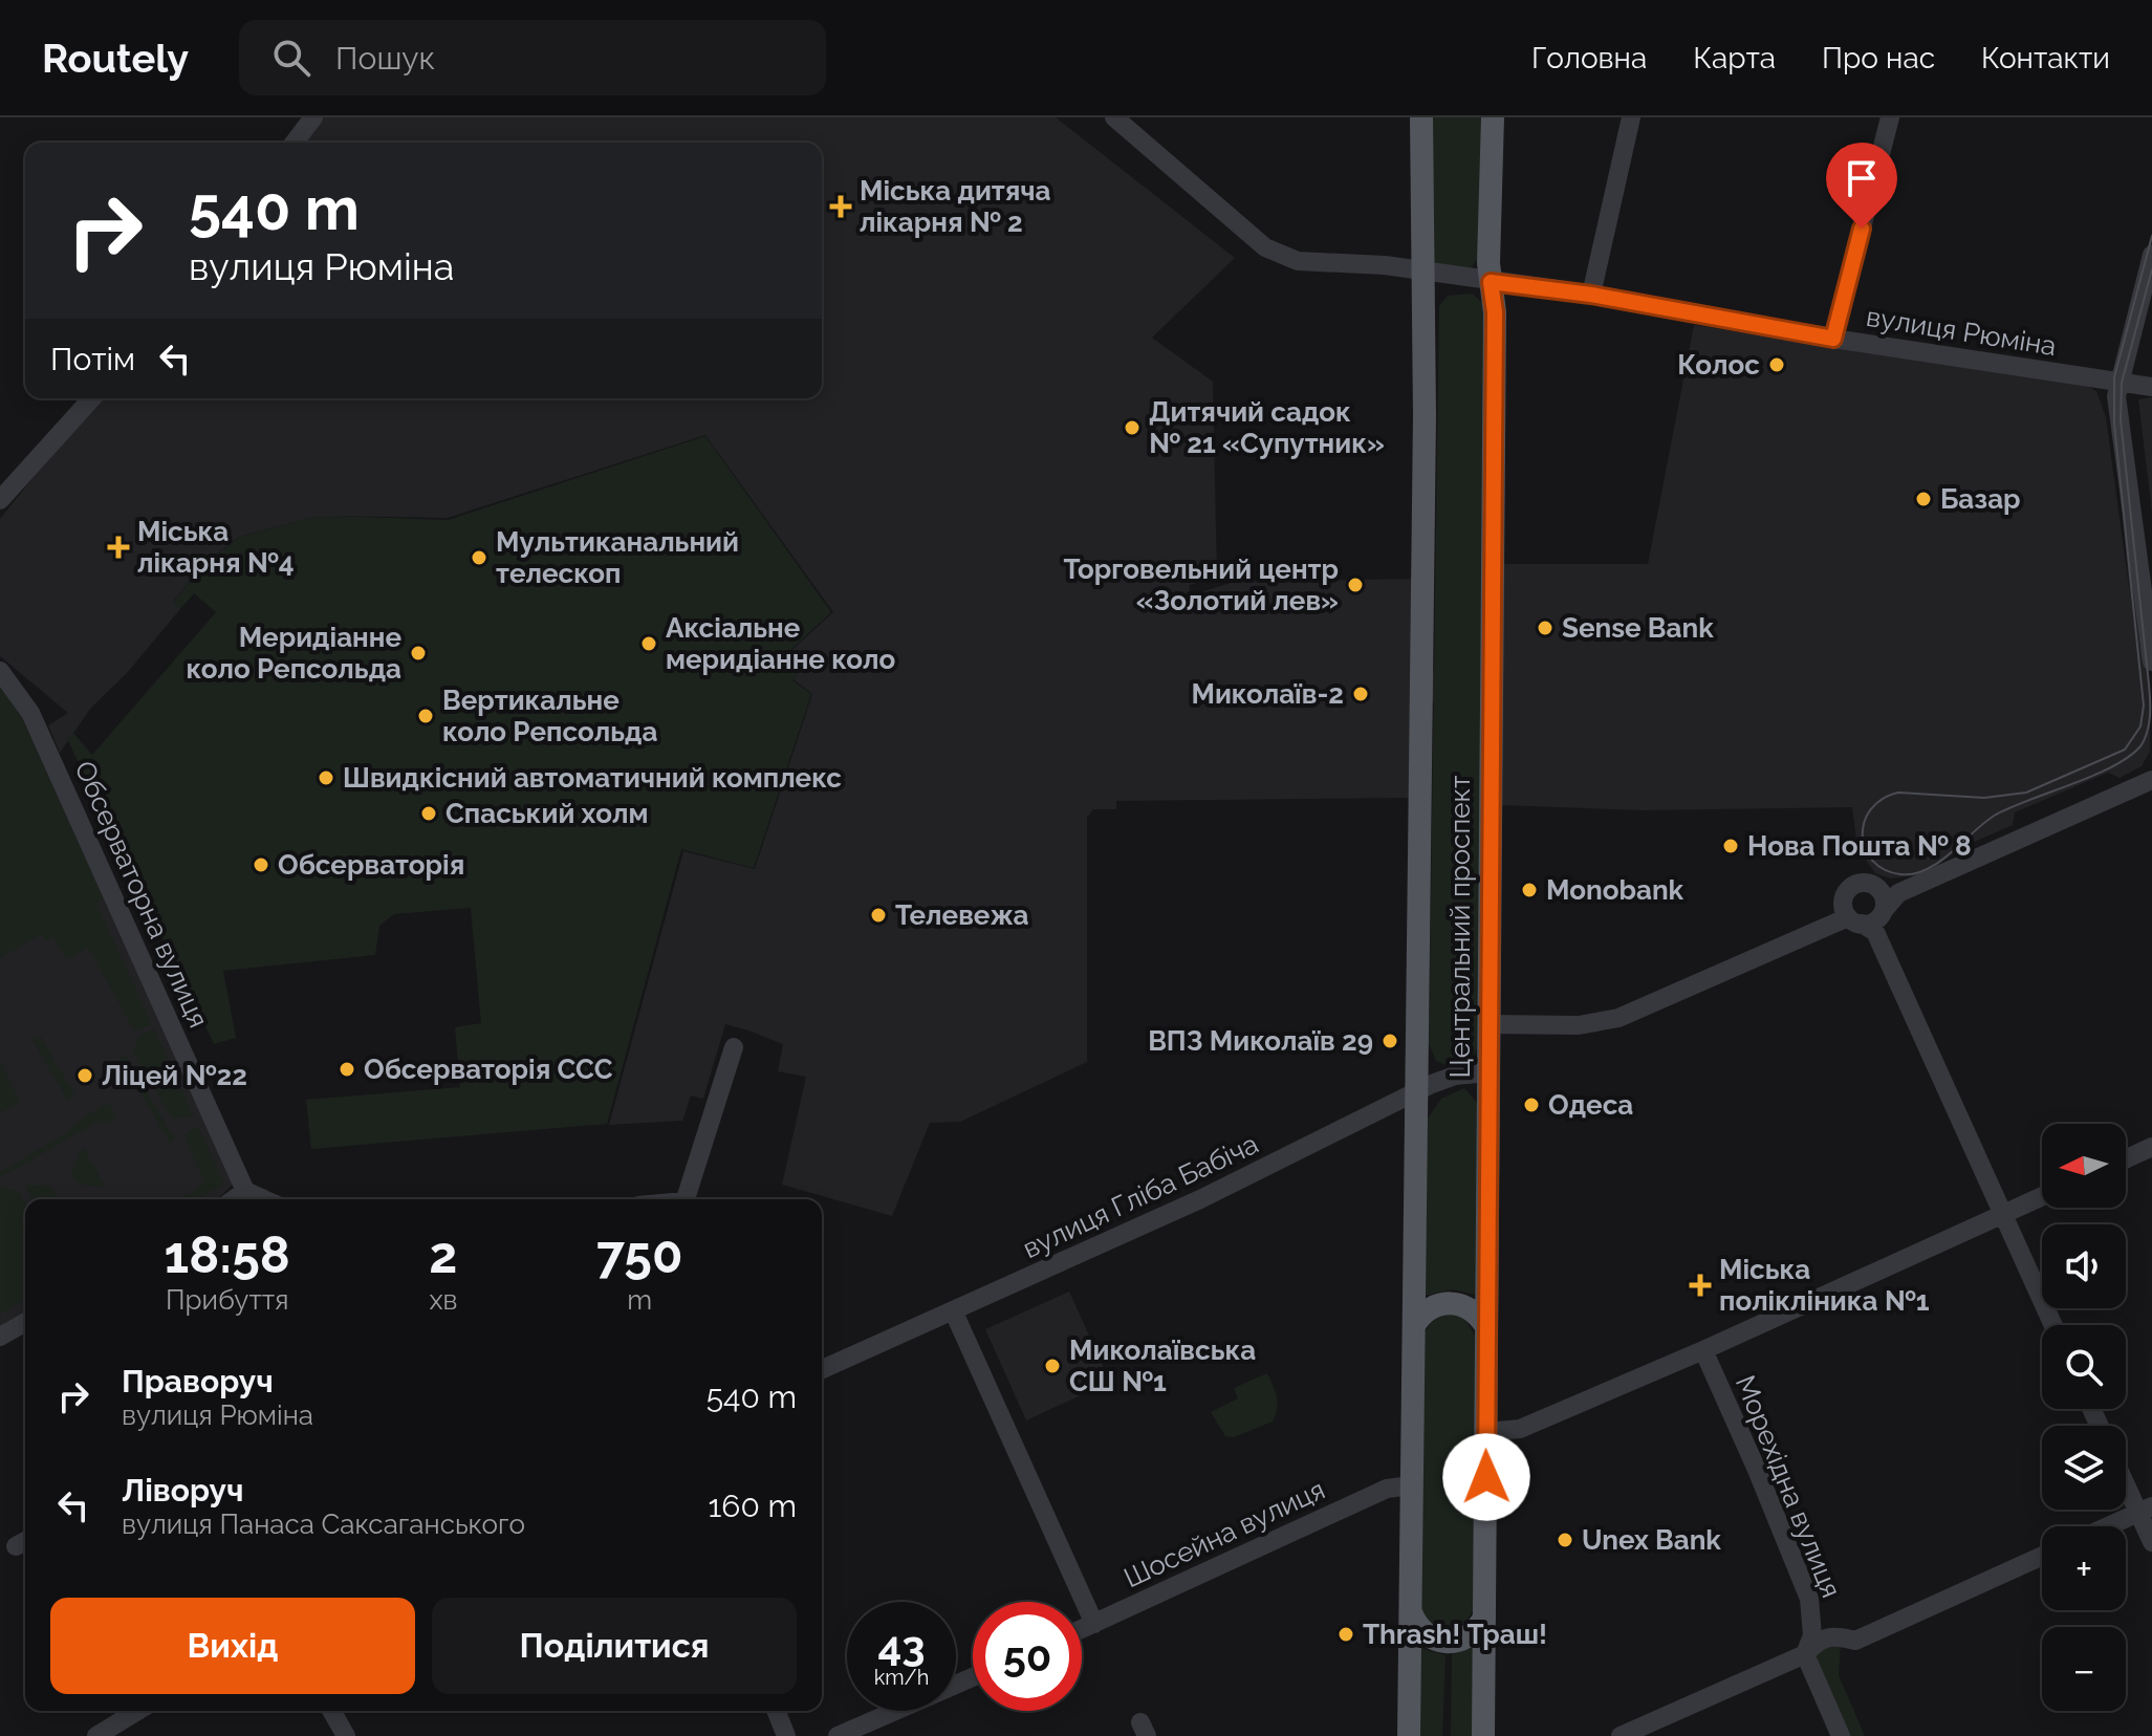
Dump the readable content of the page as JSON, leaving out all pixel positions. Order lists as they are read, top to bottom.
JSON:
{
  "streets": {
    "main road": ["Центральний проспект"],
    "street": [
      "вулиця Рюміна",
      "Обсерваторна вулиця",
      "вулиця Гліба Бабіча",
      "Морехідна вулиця",
      "Шосейна вулиця"
    ]
  },
  "crossings": [
    ["вулиця Рюміна", "Центральний проспект"],
    ["Центральний проспект", "вулиця Гліба Бабіча"],
    ["Центральний проспект", "Шосейна вулиця"]
  ],
  "places": {
    "health": ["Міська дитяча лікарня № 2", "Міська лікарня №4", "Міська полікліника №1"],
    "other": [
      "Колос",
      "Дитячий садок № 21 «Супутник»",
      "Базар",
      "Мультиканальний телескоп",
      "Торговельний центр «Золотий лев»",
      "Sense Bank",
      "Аксіальне меридіанне коло",
      "Меридіанне коло Репсольда",
      "Миколаїв-2",
      "Вертикальне коло Репсольда",
      "Швидкісний автоматичний комплекс",
      "Спаський холм",
      "Нова Пошта № 8",
      "Обсерваторія",
      "Monobank",
      "Телевежа",
      "ВПЗ Миколаїв 29",
      "Обсерваторія ССС",
      "Ліцей №22",
      "Одеса",
      "Миколаївська СШ №1",
      "Unex Bank",
      "Thrash! Траш!"
    ]
  },
  "north": "left",
  "page": {
    "header": "Routely",
    "search": "Пошук",
    "nav": [
      "Головна",
      "Карта",
      "Про нас",
      "Контакти"
    ],
    "turn": ["540 m", "вулиця Рюміна"],
    "then": "Потім",
    "map_buttons": ["+", "−"],
    "eta": [
      "18:58",
      "Прибуття",
      "2",
      "хв",
      "750",
      "m"
    ],
    "list": [
      {
        "name": "Праворуч",
        "note": "вулиця Рюміна",
        "value": "540 m"
      },
      {
        "name": "Ліворуч",
        "note": "вулиця Панаса Саксаганського",
        "value": "160 m"
      }
    ],
    "buttons": ["Вихід", "Поділитися"],
    "speed": "43 km/h",
    "limit": "50"
  }
}
